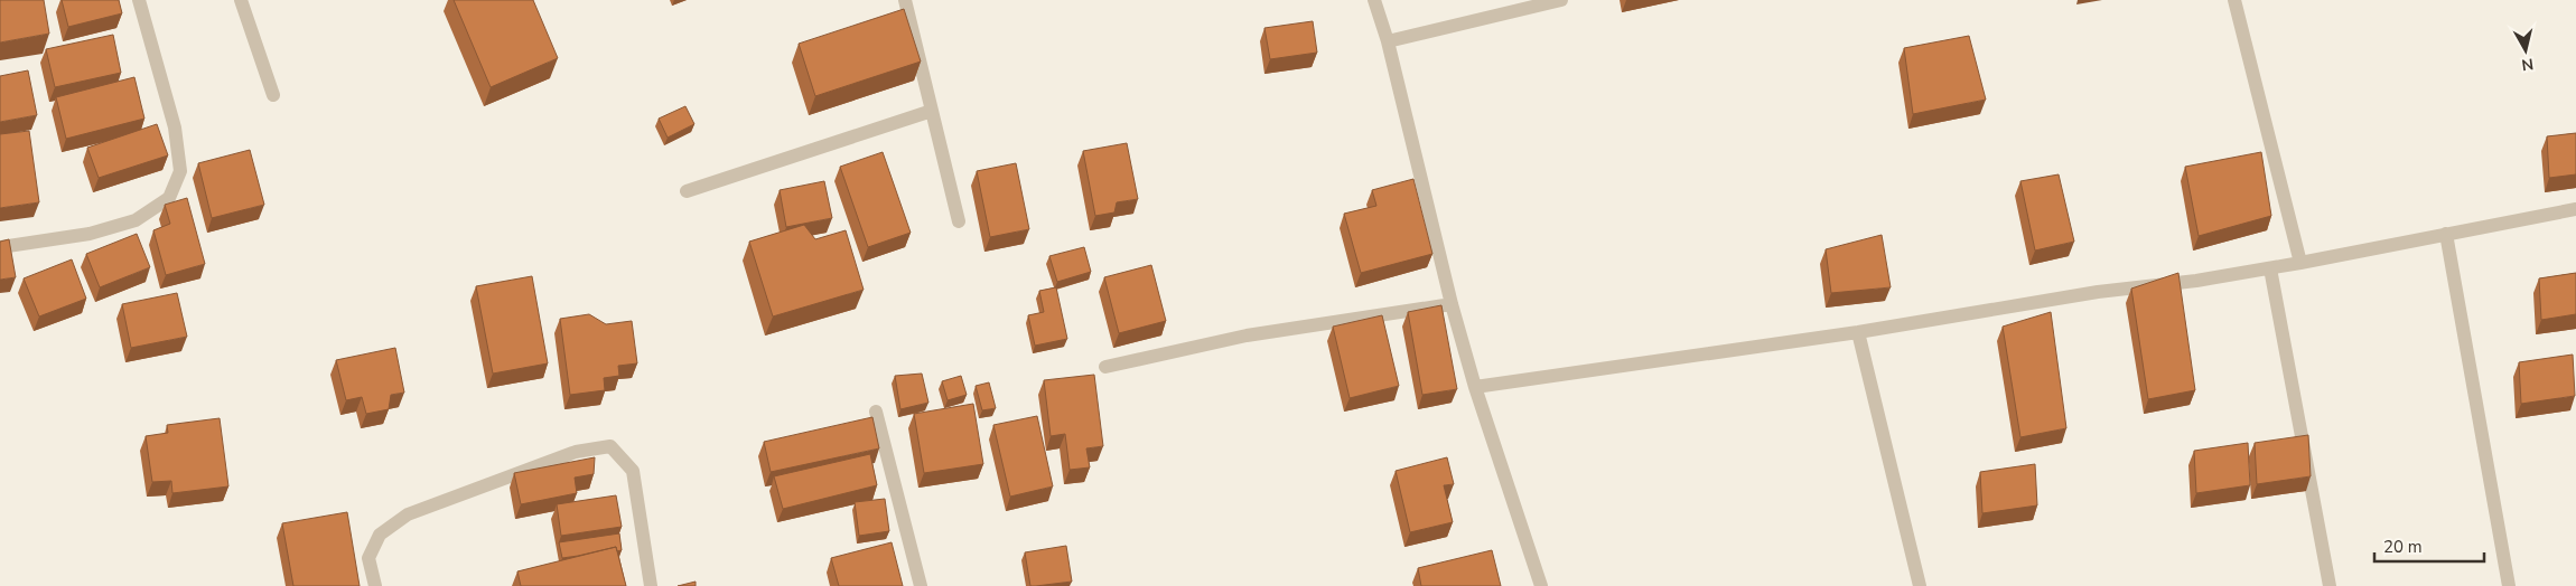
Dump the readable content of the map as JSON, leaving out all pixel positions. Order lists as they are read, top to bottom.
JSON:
{
  "scale_bar": "20 m",
  "north": "bottom"
}
